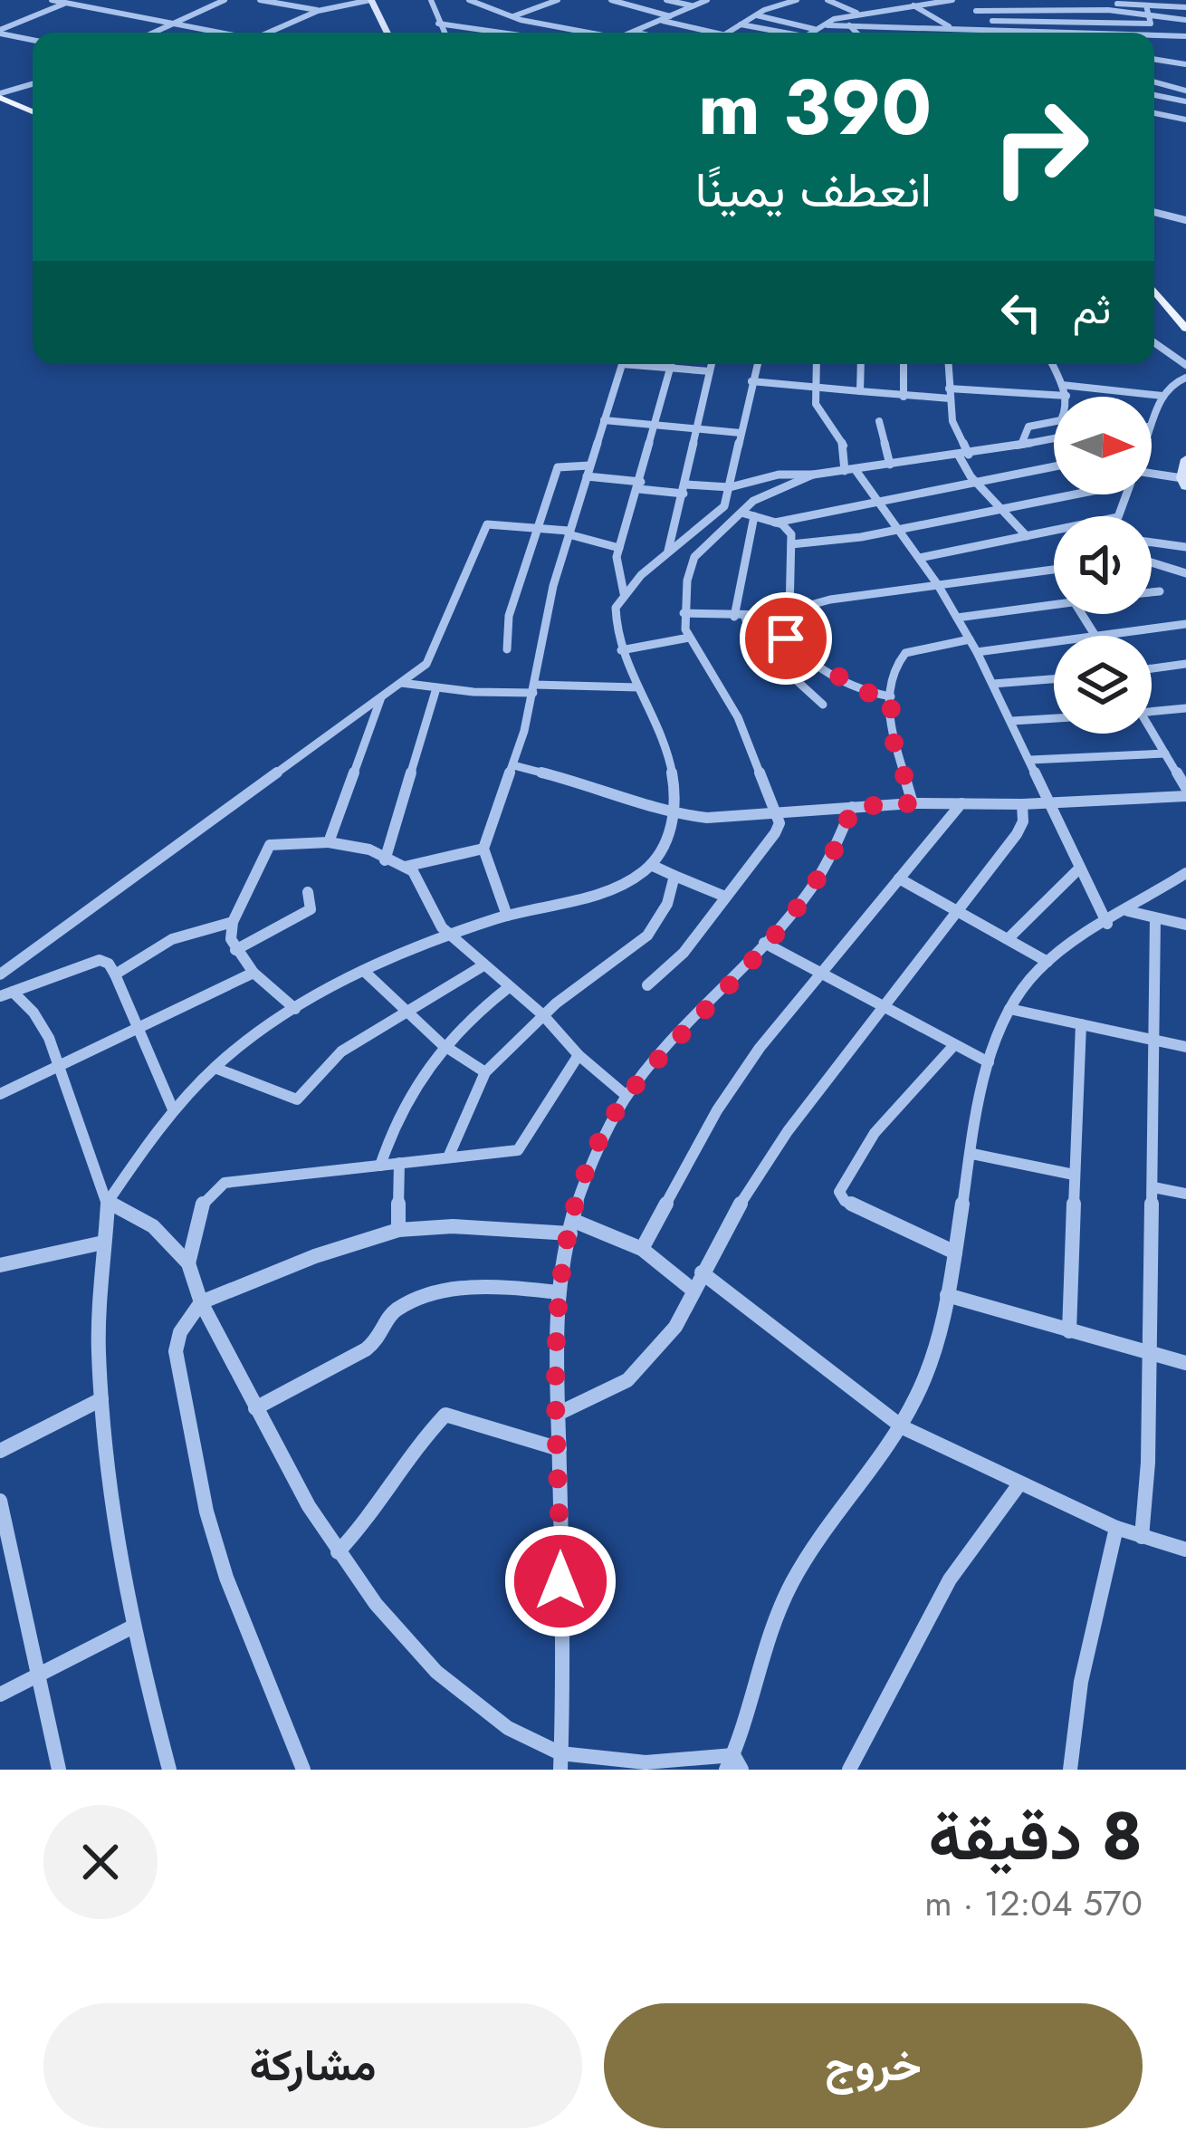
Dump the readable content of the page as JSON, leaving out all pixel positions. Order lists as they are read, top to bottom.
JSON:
{
  "north": "right",
  "page": {
    "turn": ["390 m", "انعطف يمينًا"],
    "then": "ثم",
    "heading": ["8 دقيقة", "570 m · 12:04"],
    "buttons": ["خروج", "مشاركة"]
  }
}
